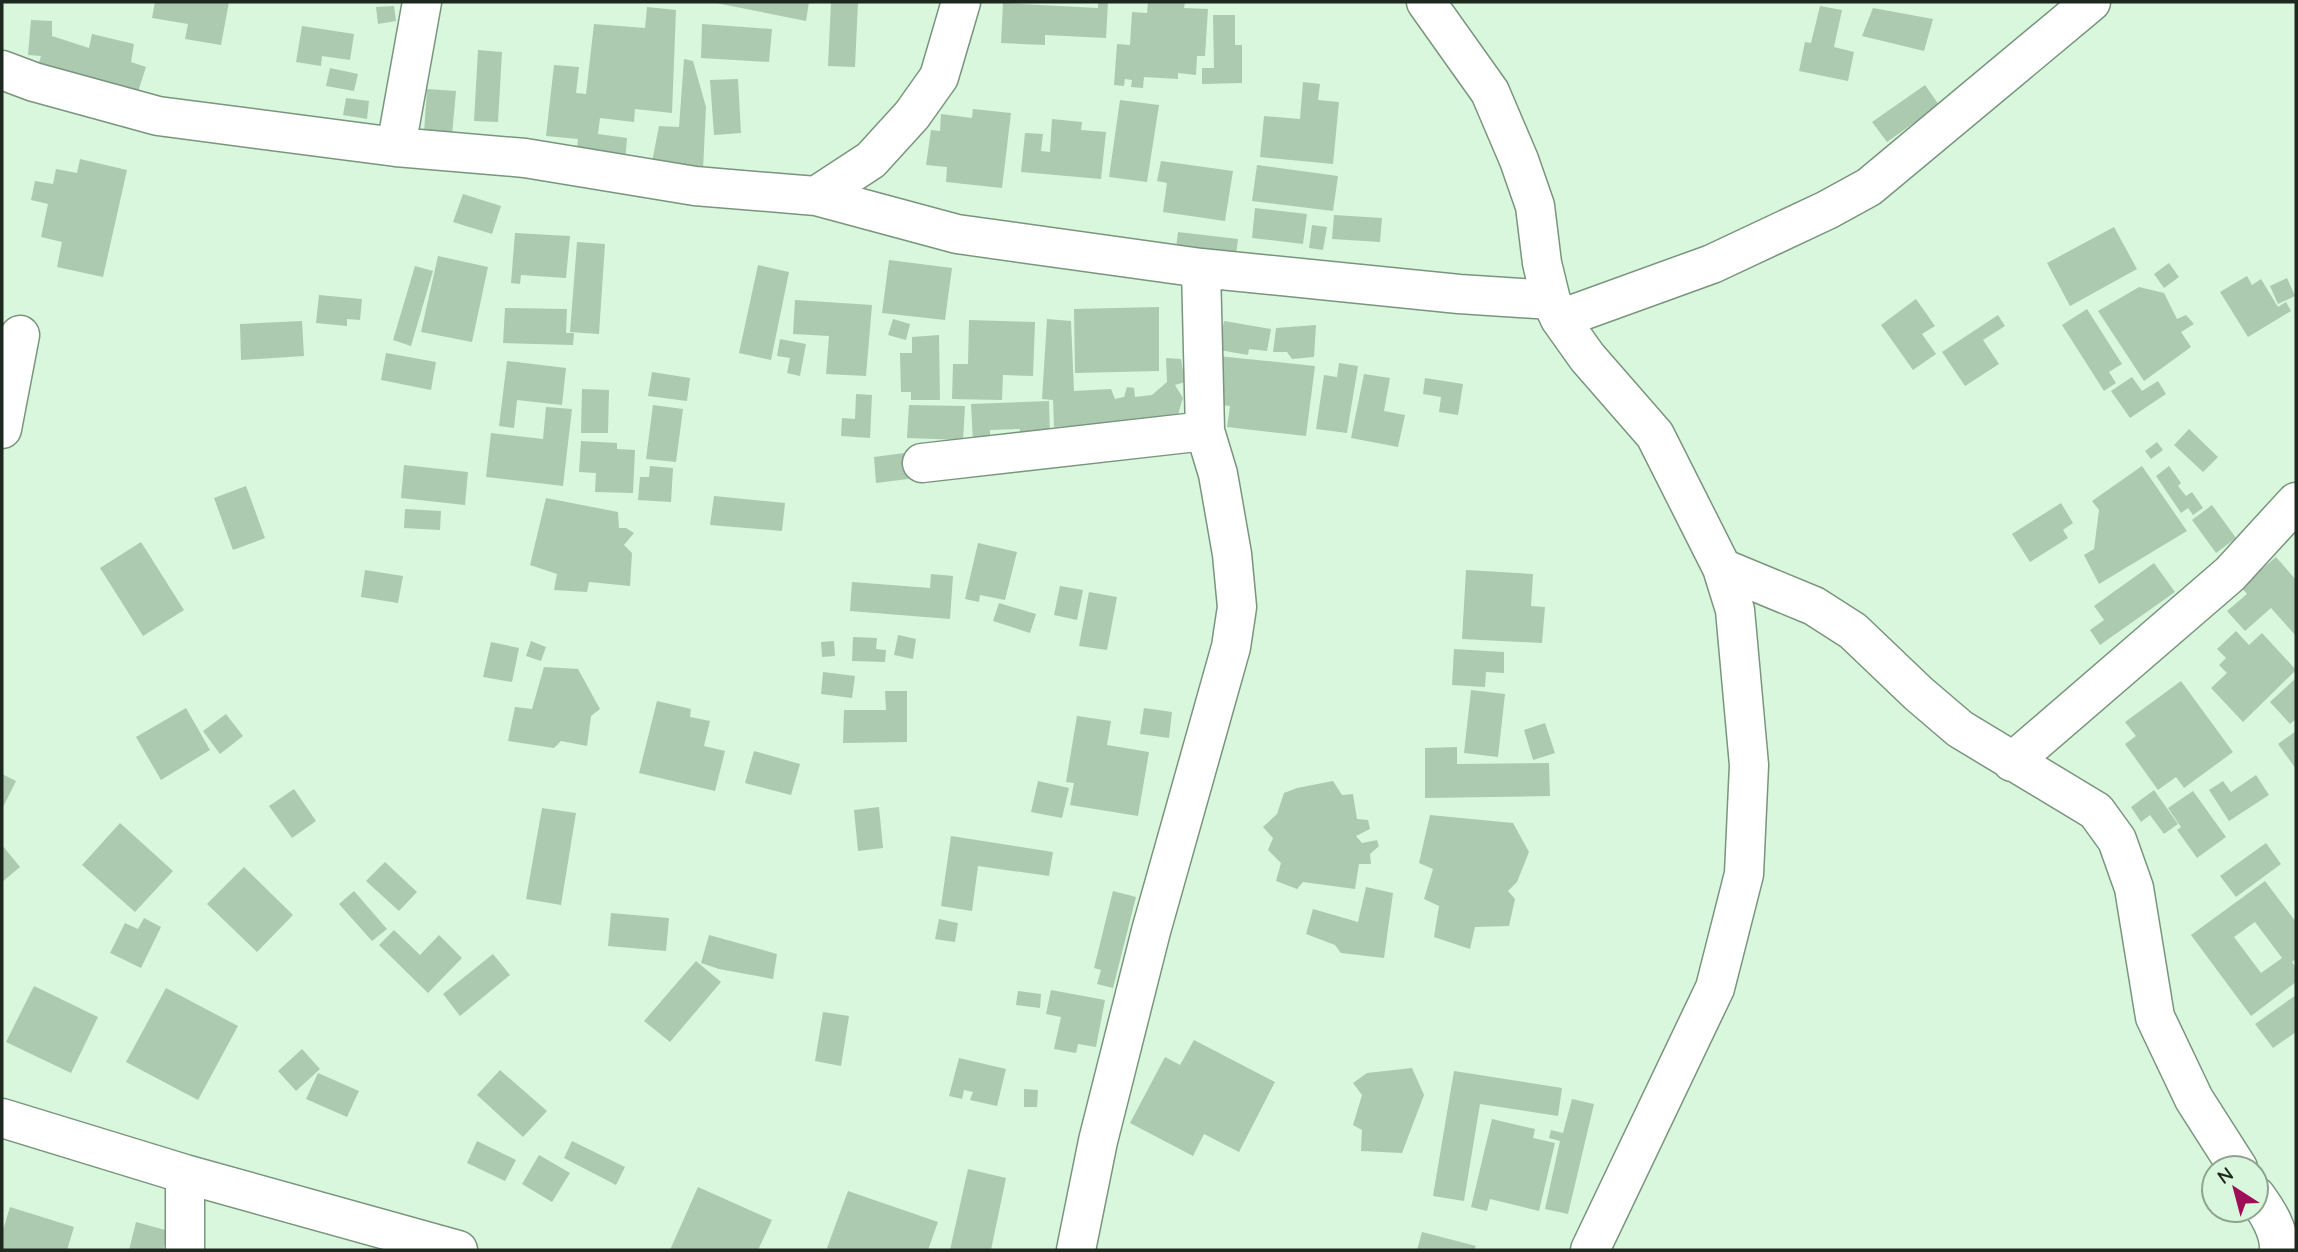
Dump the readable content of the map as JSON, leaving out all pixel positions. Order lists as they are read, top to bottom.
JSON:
{
  "north": "top left"
}
